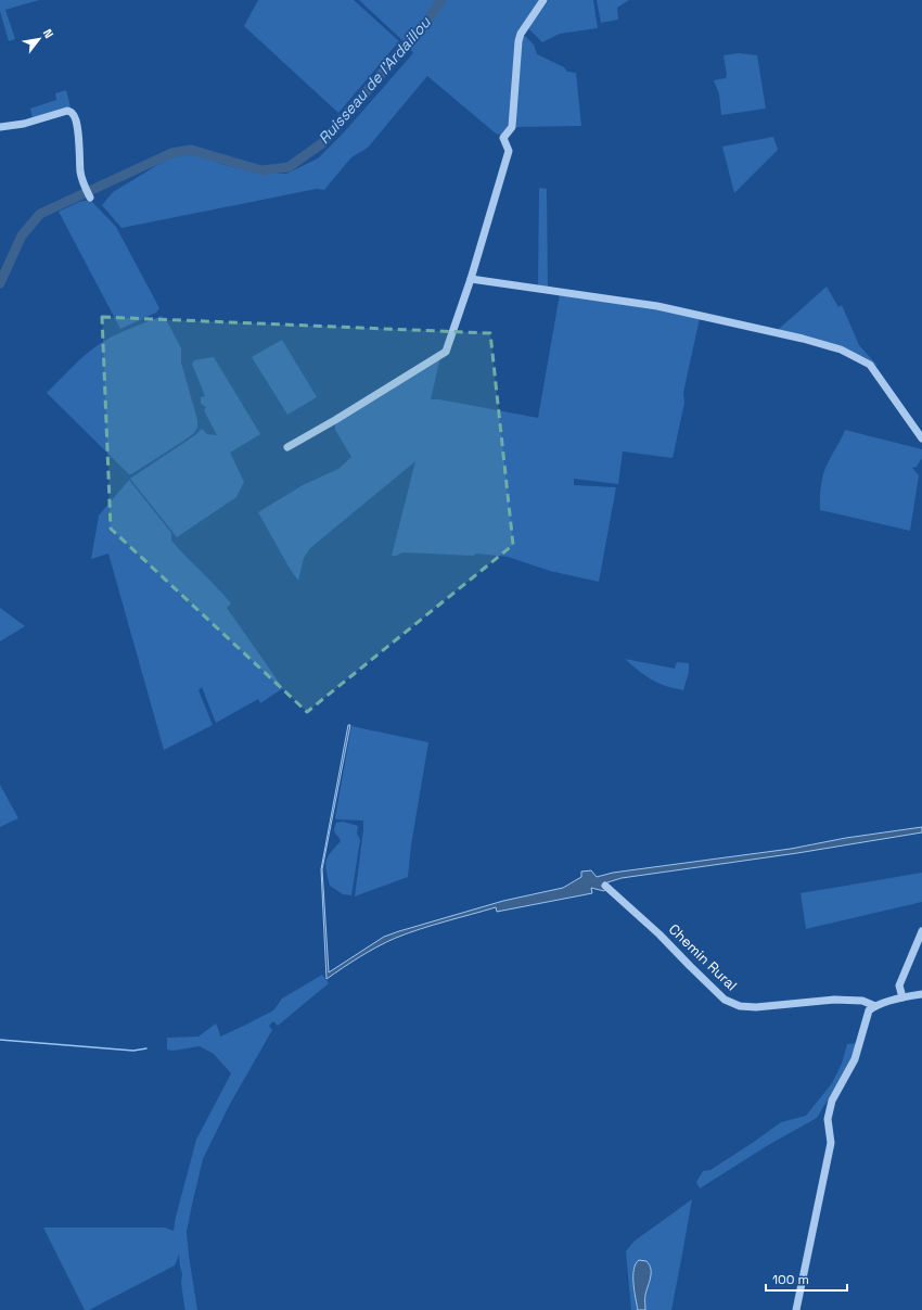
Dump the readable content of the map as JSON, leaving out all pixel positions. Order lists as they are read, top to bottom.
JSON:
{
  "streets": {
    "street": ["Chemin Rural"]
  },
  "water": ["Ruisseau de l'Ardaillou"],
  "scale_bar": "100 m",
  "north": "top right"
}
